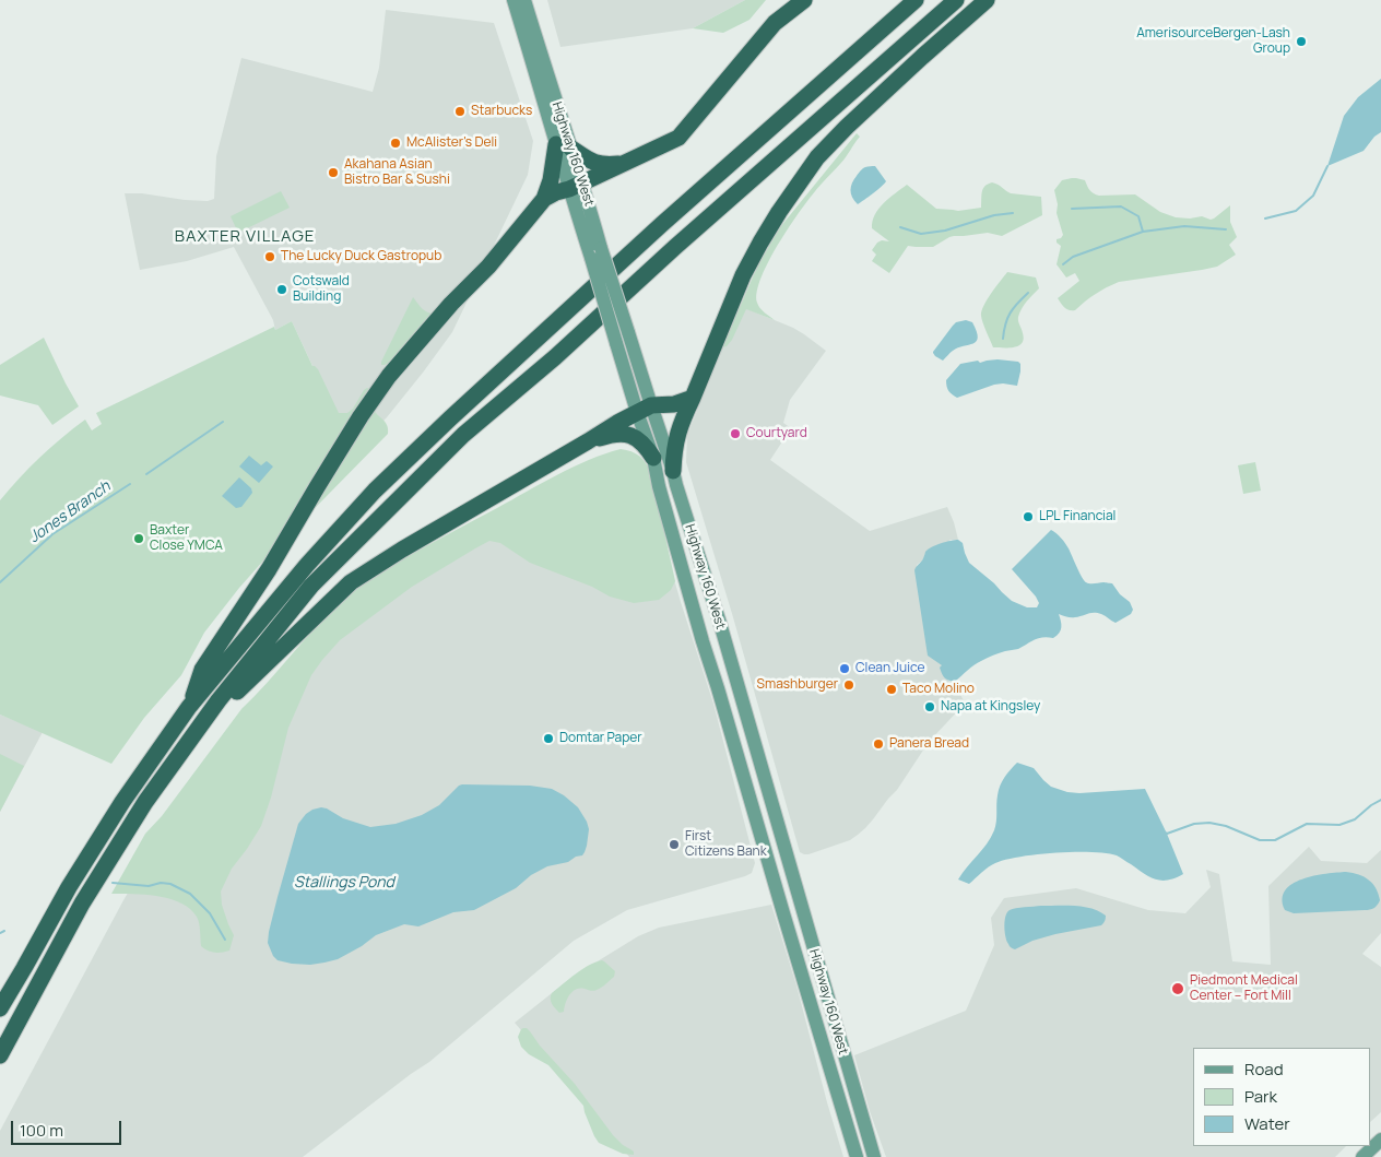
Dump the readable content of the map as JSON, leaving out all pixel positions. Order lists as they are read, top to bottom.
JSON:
{
  "streets": {
    "main road": ["Highway 160 West"]
  },
  "districts": ["BAXTER VILLAGE"],
  "water": ["Jones Branch", "Stallings Pond"],
  "places": [
    "AmerisourceBergen-Lash Group",
    "Starbucks",
    "McAlister's Deli",
    "Akahana Asian Bistro Bar & Sushi",
    "The Lucky Duck Gastropub",
    "Cotswald Building",
    "Courtyard",
    "LPL Financial",
    "Baxter Close YMCA",
    "Clean Juice",
    "Smashburger",
    "Taco Molino",
    "Napa at Kingsley",
    "Domtar Paper",
    "Panera Bread",
    "First Citizens Bank",
    "Piedmont Medical Center – Fort Mill"
  ],
  "legend": ["Road", "Park", "Water"],
  "scale_bar": "100 m"
}
